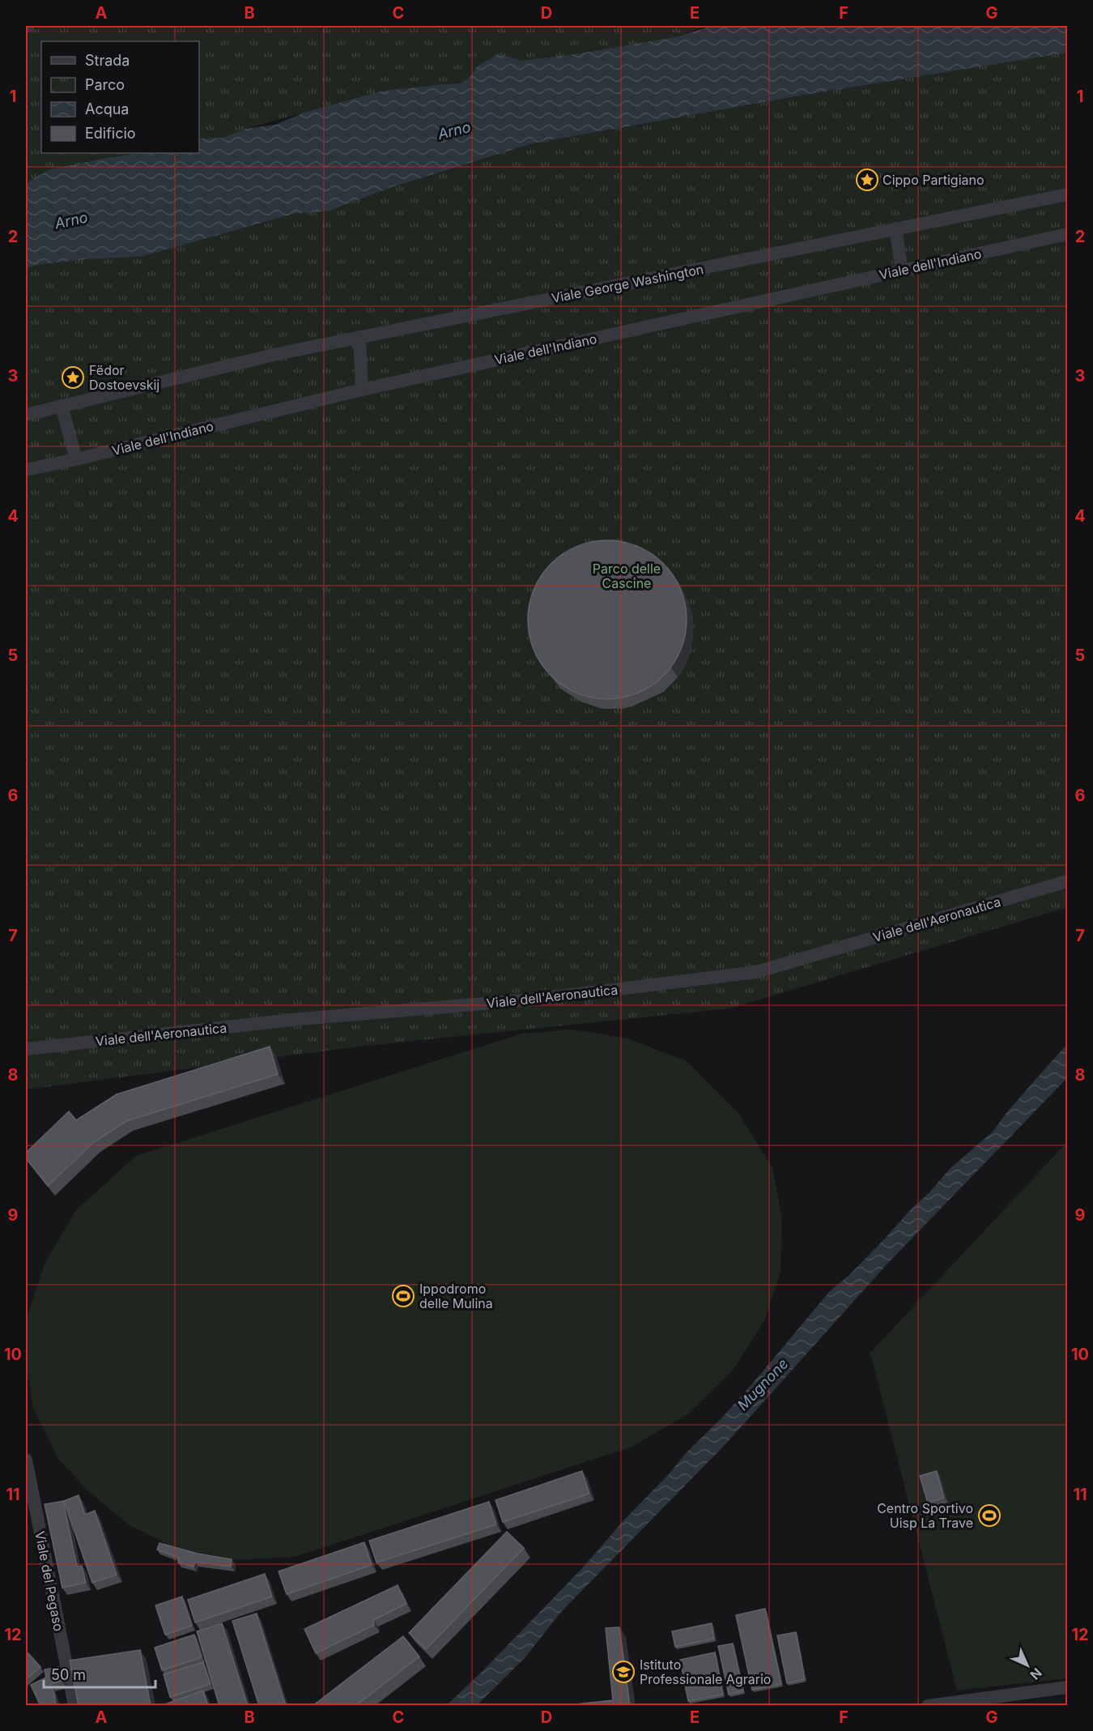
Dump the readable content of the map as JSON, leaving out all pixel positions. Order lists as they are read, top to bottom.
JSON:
{
  "streets": {
    "street": [
      "Viale dell'Indiano",
      "Viale George Washington",
      "Viale dell'Aeronautica",
      "Viale del Pegaso"
    ]
  },
  "water": ["Arno", "Mugnone"],
  "parks": ["Parco delle Cascine"],
  "places": {
    "place": ["Cippo Partigiano", "Fëdor Dostoevskij"],
    "sports": ["Ippodromo delle Mulina", "Centro Sportivo Uisp La Trave"],
    "school or university": ["Istituto Professionale Agrario"]
  },
  "legend": [
    "Strada",
    "Parco",
    "Acqua",
    "Edificio"
  ],
  "scale_bar": "50 m",
  "north": "bottom right",
  "grid": {
    "columns": [
      "A",
      "B",
      "C",
      "D",
      "E",
      "F",
      "G"
    ],
    "rows": [
      "1",
      "2",
      "3",
      "4",
      "5",
      "6",
      "7",
      "8",
      "9",
      "10",
      "11",
      "12"
    ]
  }
}
